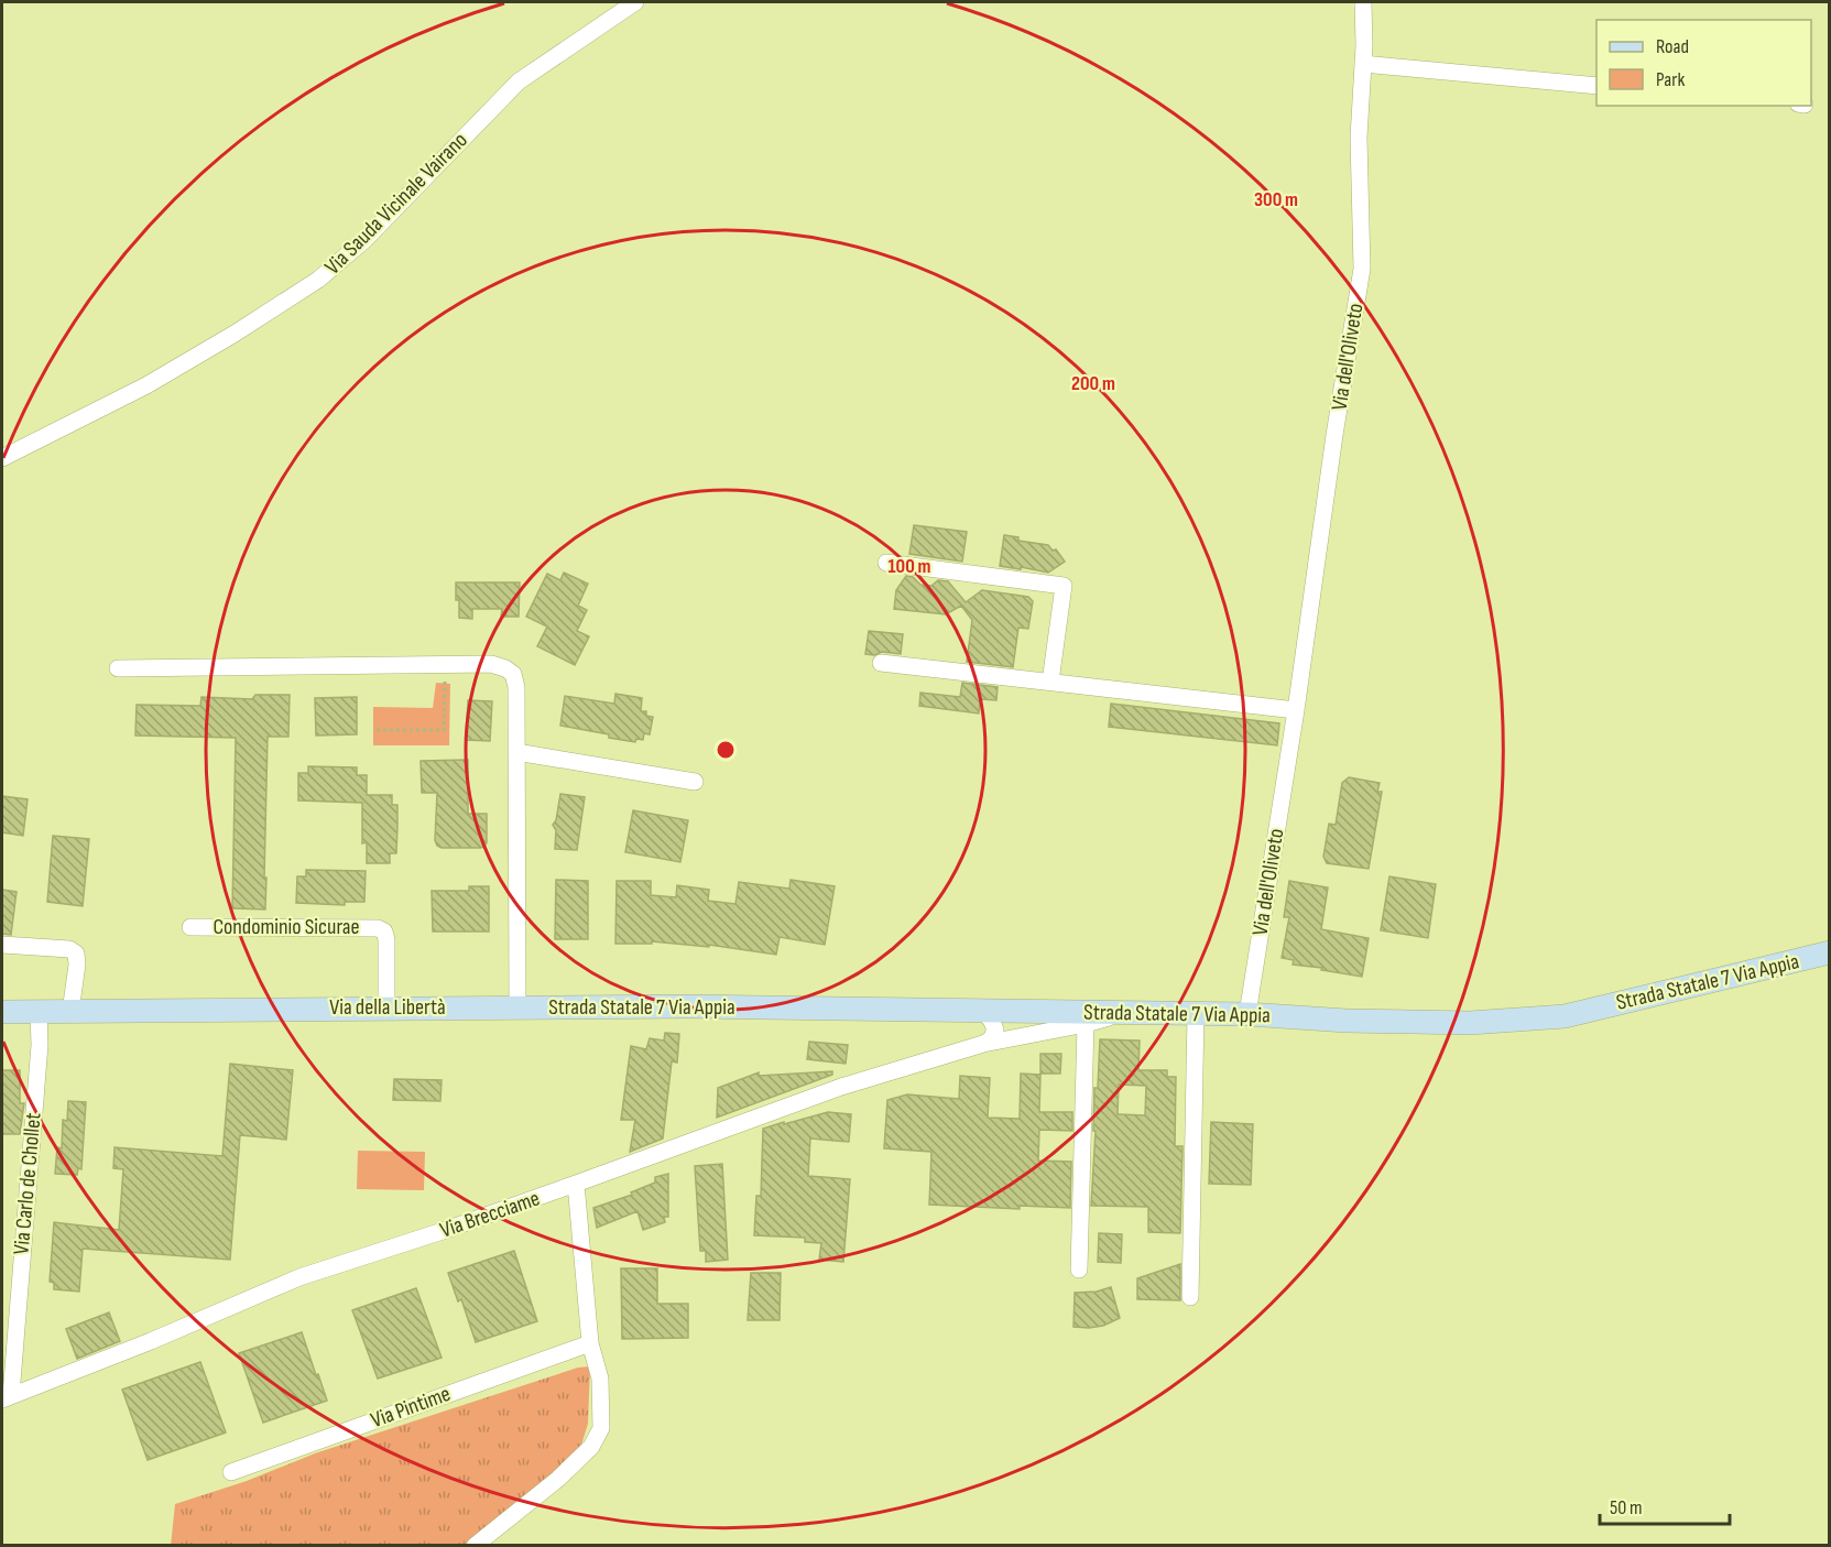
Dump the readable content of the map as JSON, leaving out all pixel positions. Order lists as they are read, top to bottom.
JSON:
{
  "streets": {
    "main road": ["Strada Statale 7 Via Appia", "Via della Libertà"],
    "street": [
      "Via Sauda Vicinale Vairano",
      "Via dell'Oliveto",
      "Condominio Sicurae",
      "Via Carlo de Chollet",
      "Via Brecciame",
      "Via Pintime"
    ]
  },
  "crossings": [
    ["Via dell'Oliveto", "Strada Statale 7 Via Appia"],
    ["Condominio Sicurae", "Via della Libertà"],
    ["Strada Statale 7 Via Appia", "Via della Libertà"],
    ["Strada Statale 7 Via Appia", "Via Brecciame"],
    ["Via della Libertà", "Via Carlo de Chollet"],
    ["Via Carlo de Chollet", "Via Brecciame"]
  ],
  "legend": ["Road", "Park"],
  "scale_bar": "50 m",
  "rings": ["300 m", "200 m", "100 m"]
}
